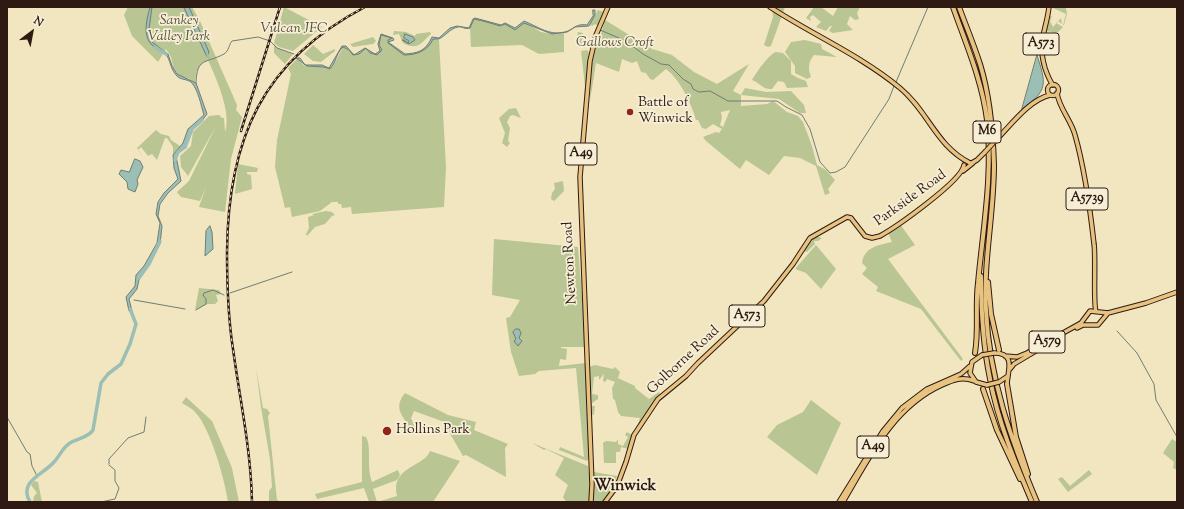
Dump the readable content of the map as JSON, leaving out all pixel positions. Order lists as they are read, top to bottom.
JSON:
{
  "streets": {
    "highway": ["M6"],
    "main road": [
      "A573",
      "A49",
      "Parkside Road",
      "A5739",
      "Newton Road",
      "A579",
      "Golborne Road"
    ]
  },
  "crossings": [
    ["A49", "A579"],
    ["Parkside Road", "A5739"],
    ["Parkside Road", "Golborne Road"],
    ["A5739", "A579"]
  ],
  "districts": ["Winwick"],
  "parks": ["Sankey Valley Park", "Vulcan JFC", "Gallows Croft"],
  "places": ["Battle of Winwick", "Hollins Park"],
  "north": "top right"
}
